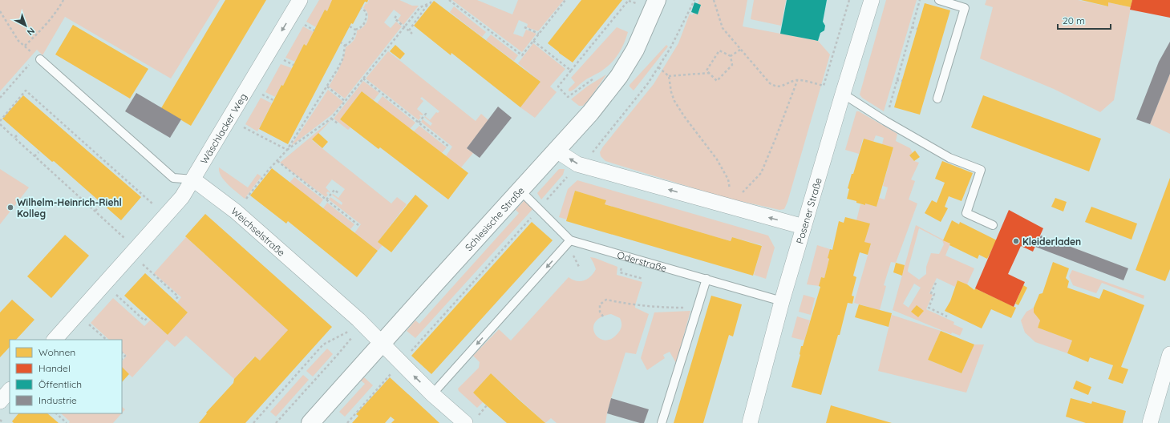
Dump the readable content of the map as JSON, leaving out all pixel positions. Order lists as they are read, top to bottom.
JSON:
{
  "streets": {
    "street": [
      "Wäschlacker Weg",
      "Posener Straße",
      "Schlesische Straße",
      "Weichselstraße"
    ],
    "lane": ["Oderstraße"]
  },
  "crossings": [
    ["Wäschlacker Weg", "Weichselstraße"],
    ["Posener Straße", "Oderstraße"],
    ["Schlesische Straße", "Weichselstraße"],
    ["Schlesische Straße", "Oderstraße"]
  ],
  "places": ["Wilhelm-Heinrich-Riehl Kolleg", "Kleiderladen"],
  "legend": [
    "Wohnen",
    "Handel",
    "Öffentlich",
    "Industrie"
  ],
  "scale_bar": "20 m",
  "north": "bottom right"
}
